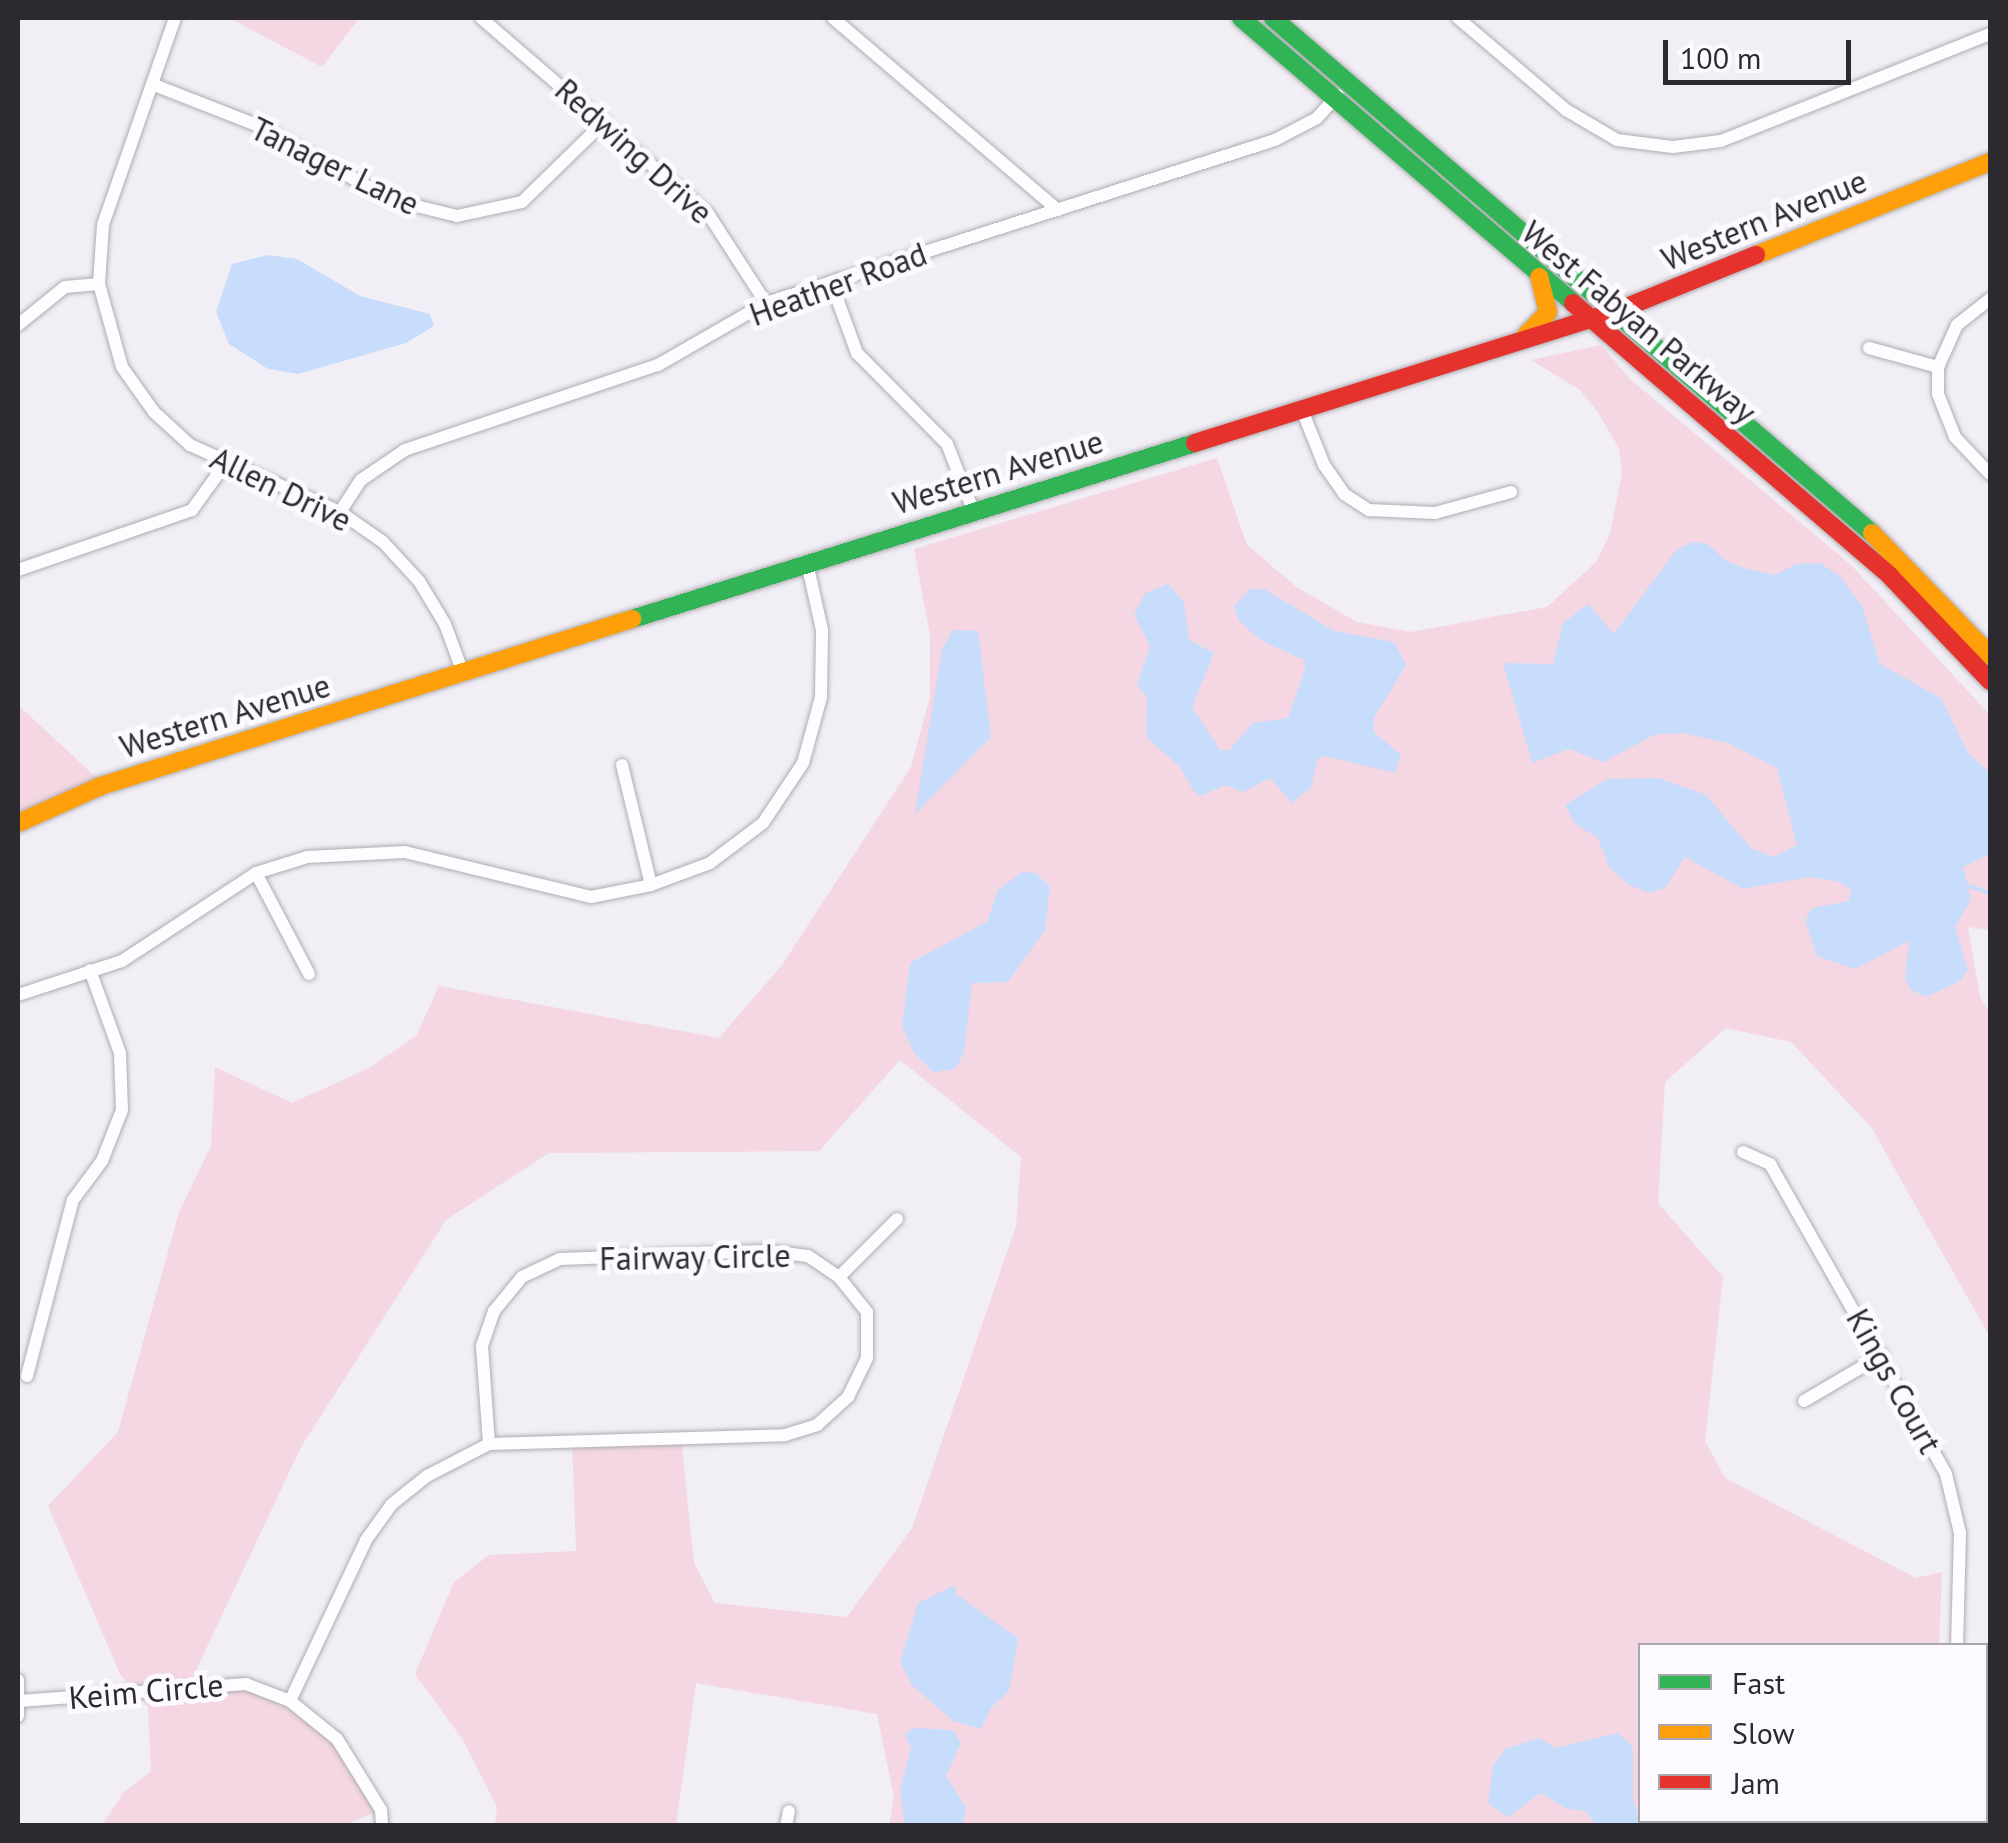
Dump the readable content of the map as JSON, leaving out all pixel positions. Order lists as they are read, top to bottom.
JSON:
{
  "streets": {
    "street": [
      "Redwing Drive",
      "Tanager Lane",
      "Western Avenue",
      "Heather Road",
      "West Fabyan Parkway",
      "Allen Drive",
      "Fairway Circle",
      "Kings Court",
      "Keim Circle"
    ]
  },
  "crossings": [
    ["Redwing Drive", "Tanager Lane"],
    ["Redwing Drive", "Heather Road"],
    ["Tanager Lane", "Allen Drive"],
    ["Western Avenue", "West Fabyan Parkway"],
    ["Western Avenue", "Allen Drive"],
    ["Heather Road", "West Fabyan Parkway"],
    ["Heather Road", "Allen Drive"],
    ["Fairway Circle", "Keim Circle"]
  ],
  "legend": ["Fast", "Slow", "Jam"],
  "scale_bar": "100 m"
}
